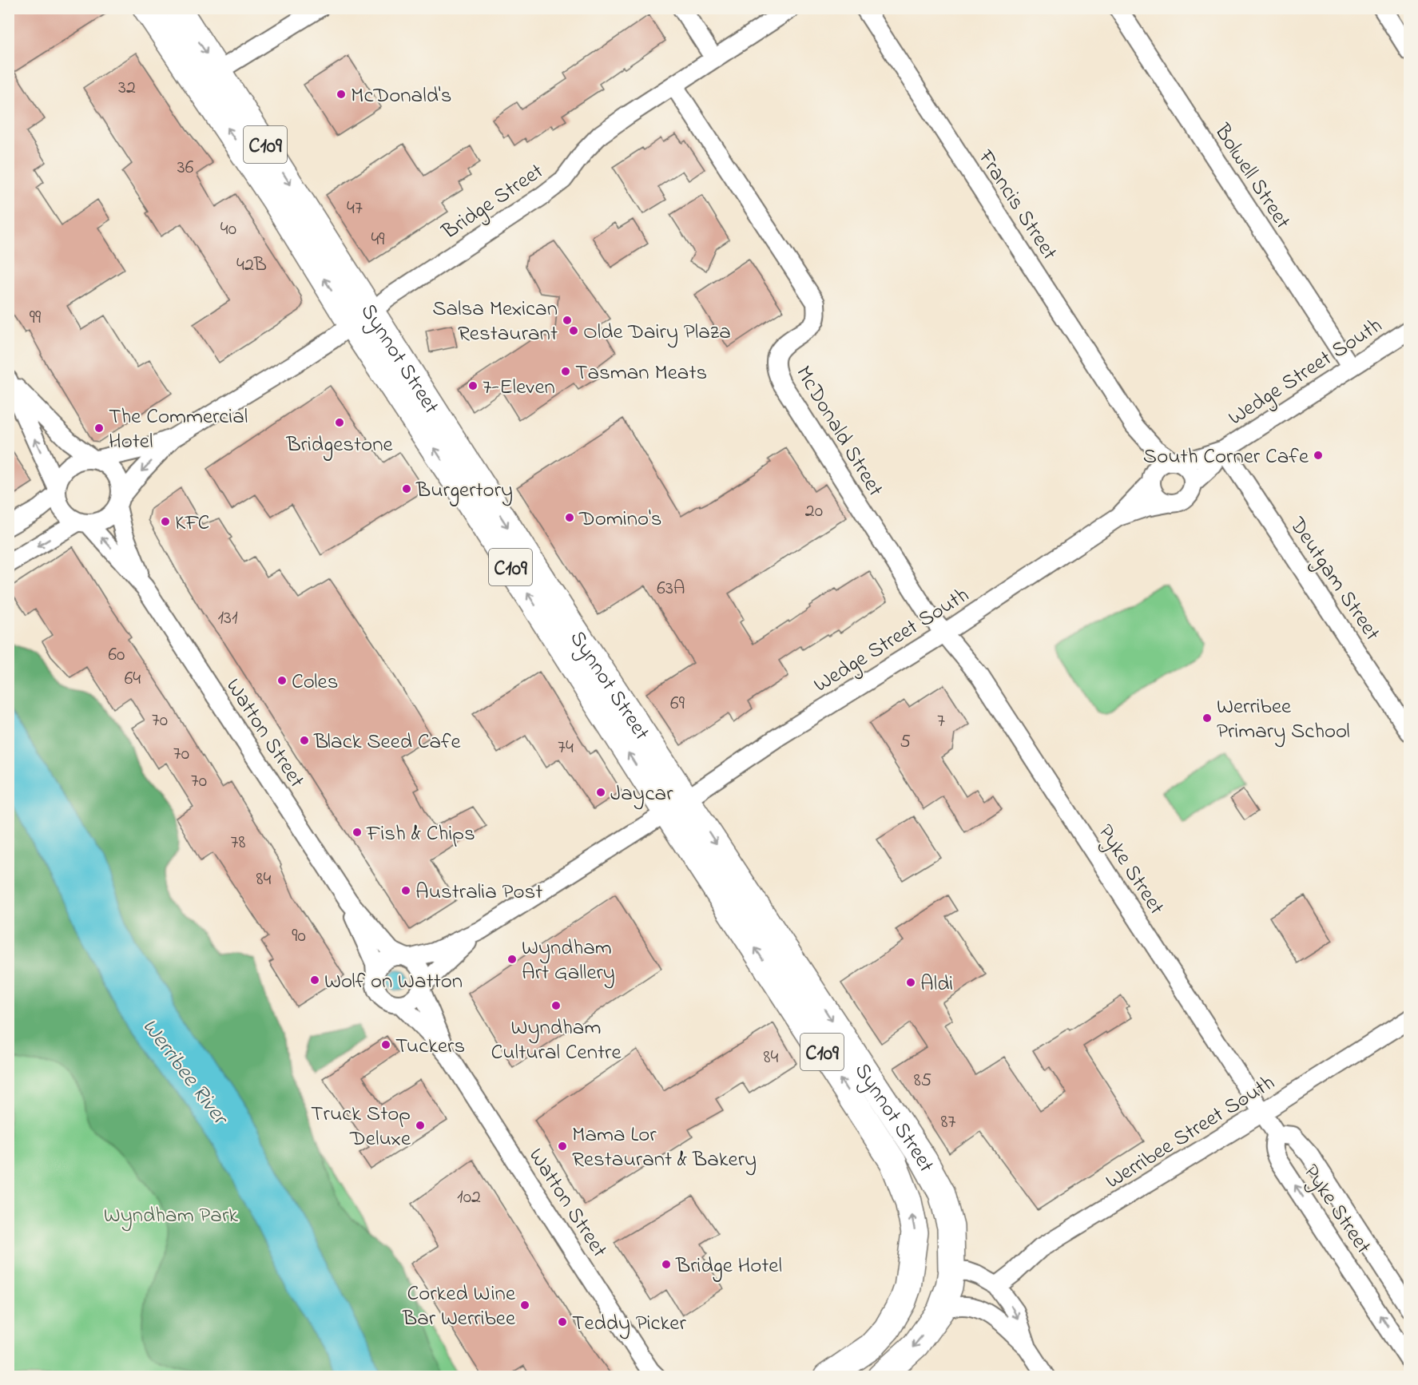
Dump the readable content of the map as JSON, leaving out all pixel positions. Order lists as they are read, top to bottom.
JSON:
{
  "streets": {
    "highway": ["C109", "Synnot Street"],
    "street": [
      "Bolwell Street",
      "Bridge Street",
      "Francis Street",
      "Wedge Street South",
      "McDonald Street",
      "Deutgam Street",
      "Watton Street",
      "Pyke Street",
      "Werribee Street South"
    ]
  },
  "crossings": [
    ["C109", "Synnot Street"],
    ["Bolwell Street", "Wedge Street South"],
    ["Bridge Street", "Synnot Street"],
    ["Bridge Street", "McDonald Street"],
    ["Bridge Street", "Watton Street"],
    ["Francis Street", "Wedge Street South"],
    ["Synnot Street", "Wedge Street South"],
    ["Wedge Street South", "McDonald Street"],
    ["Wedge Street South", "Deutgam Street"],
    ["Wedge Street South", "Watton Street"],
    ["Wedge Street South", "Pyke Street"],
    ["McDonald Street", "Pyke Street"],
    ["Pyke Street", "Werribee Street South"]
  ],
  "water": ["Werribee River"],
  "parks": ["Wyndham Park"],
  "places": [
    "McDonald's",
    "Salsa Mexican Restaurant",
    "Olde Dairy Plaza",
    "Tasman Meats",
    "7-Eleven",
    "Bridgestone",
    "The Commercial Hotel",
    "South Corner Cafe",
    "Burgertory",
    "Domino's",
    "KFC",
    "Coles",
    "Werribee Primary School",
    "Black Seed Cafe",
    "Jaycar",
    "Fish & Chips",
    "Australia Post",
    "Wyndham Art Gallery",
    "Wolf on Watton",
    "Aldi",
    "Wyndham Cultural Centre",
    "Tuckers",
    "Truck Stop Deluxe",
    "Mama Lor Restaurant & Bakery",
    "Bridge Hotel",
    "Corked Wine Bar Werribee",
    "Teddy Picker"
  ],
  "house_numbers": [
    "32",
    "36",
    "47",
    "40",
    "49",
    "42B",
    "99",
    "20",
    "63A",
    "131",
    "60",
    "64",
    "69",
    "70",
    "7",
    "5",
    "74",
    "70",
    "70",
    "78",
    "84",
    "90",
    "84",
    "85",
    "87",
    "102"
  ]
}
